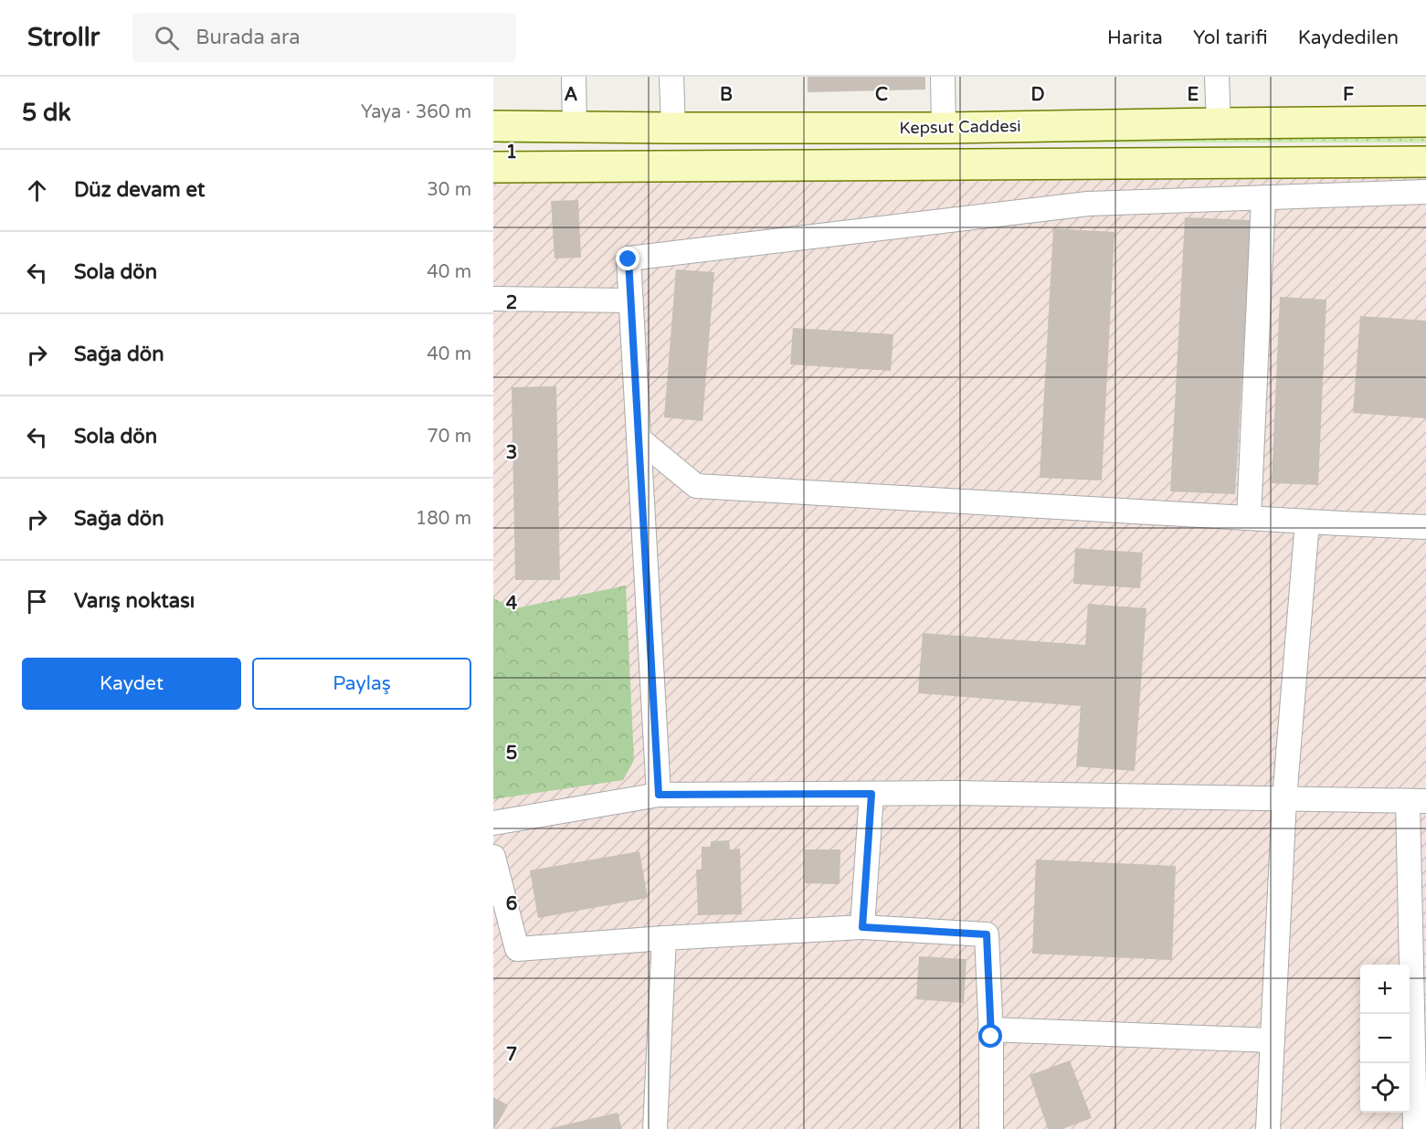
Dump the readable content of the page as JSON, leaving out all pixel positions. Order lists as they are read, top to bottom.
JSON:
{
  "streets": {
    "main road": ["Kepsut Caddesi"]
  },
  "page": {
    "header": "Strollr",
    "search": "Burada ara",
    "nav": ["Harita", "Yol tarifi", "Kaydedilen"],
    "heading": ["5 dk", "Yaya · 360 m"],
    "list": [
      ["Düz devam et", "30 m"],
      ["Sola dön", "40 m"],
      ["Sağa dön", "40 m"],
      ["Sola dön", "70 m"],
      ["Sağa dön", "180 m"],
      "Varış noktası"
    ],
    "buttons": ["Kaydet", "Paylaş"],
    "map_buttons": ["+", "−"]
  },
  "grid": {
    "columns": [
      "A",
      "B",
      "C",
      "D",
      "E",
      "F"
    ],
    "rows": [
      "1",
      "2",
      "3",
      "4",
      "5",
      "6",
      "7"
    ]
  }
}
